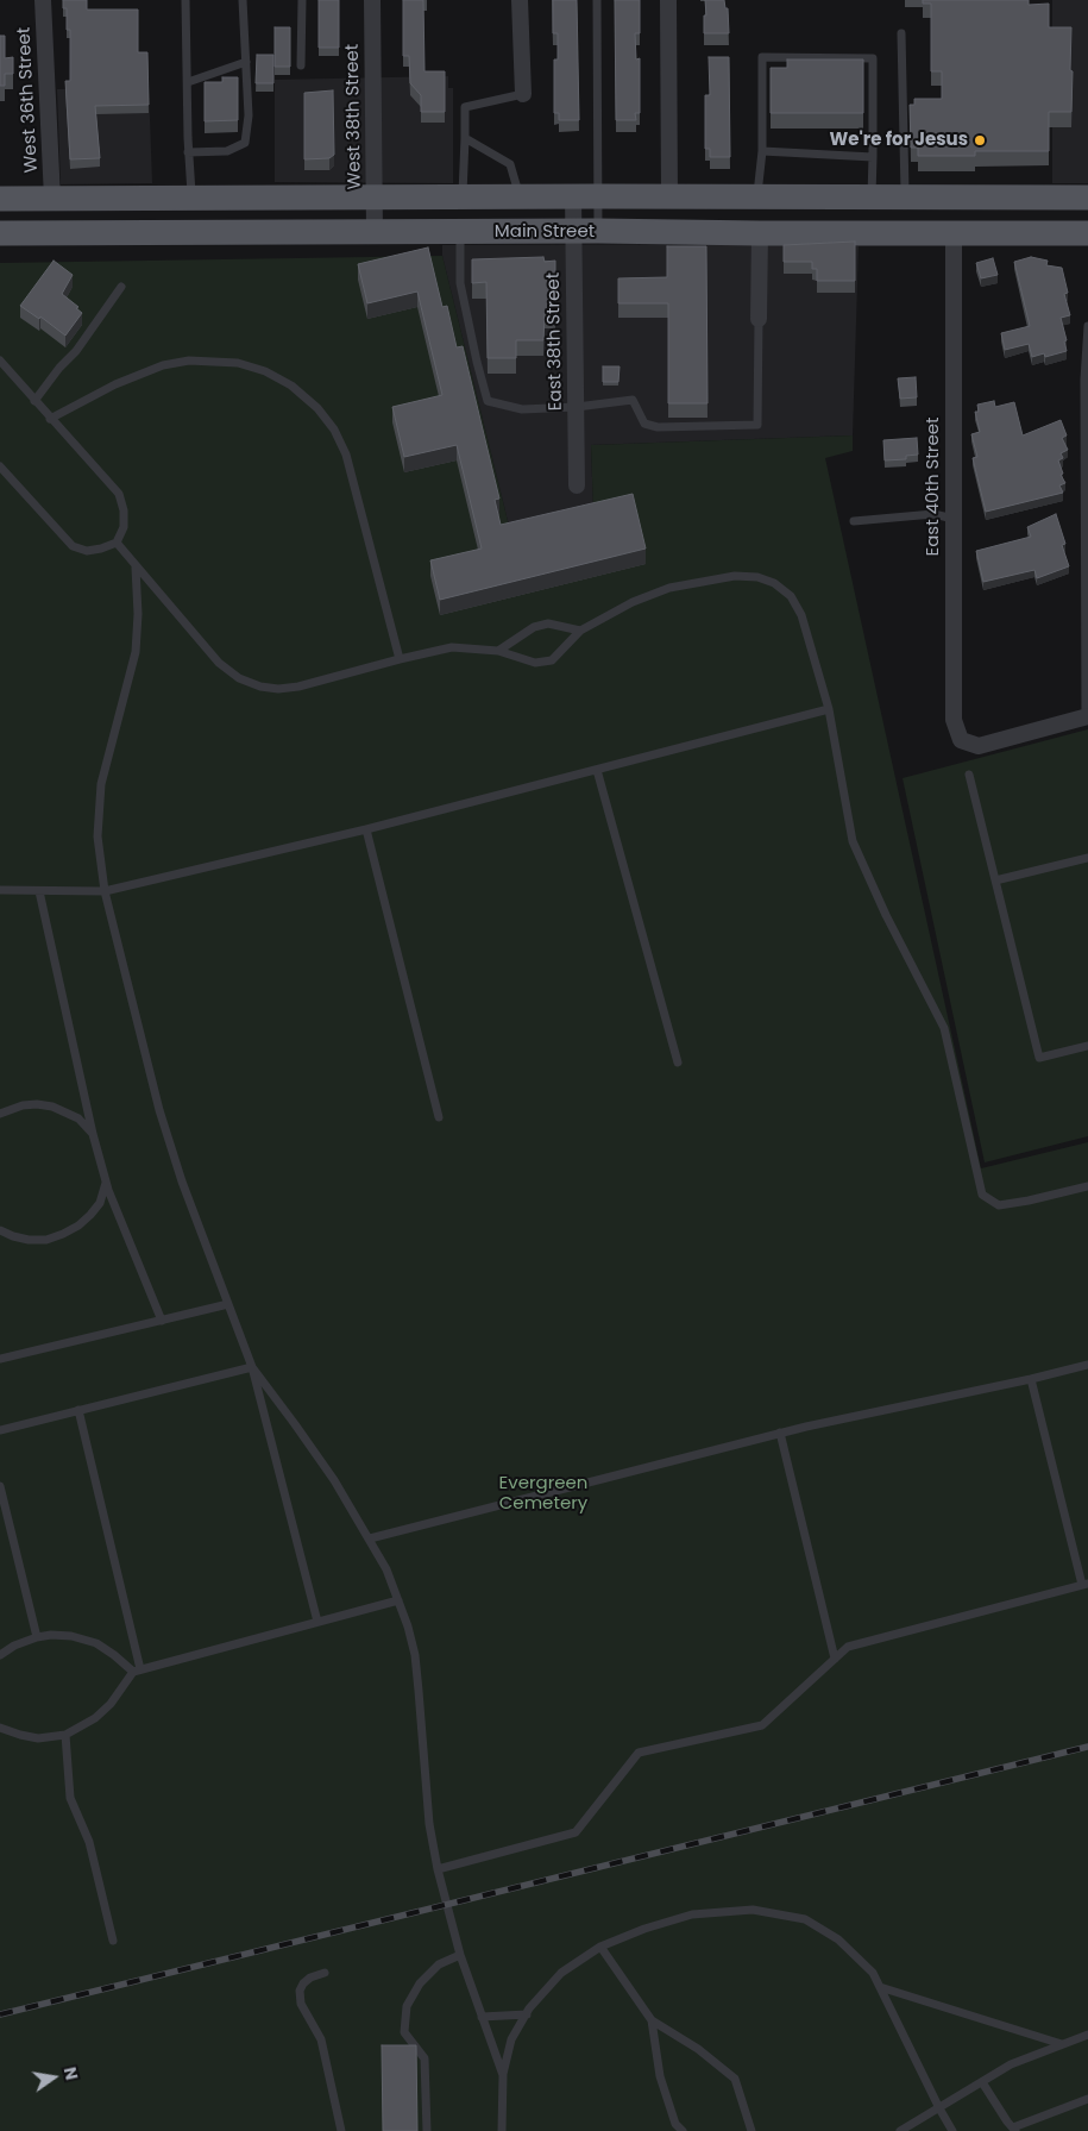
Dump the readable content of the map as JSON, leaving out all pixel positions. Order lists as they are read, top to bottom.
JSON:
{
  "streets": {
    "main road": ["Main Street"],
    "street": [
      "West 36th Street",
      "West 38th Street",
      "East 38th Street",
      "East 40th Street"
    ]
  },
  "crossings": [
    ["West 36th Street", "Main Street"],
    ["West 38th Street", "Main Street"],
    ["Main Street", "East 38th Street"],
    ["Main Street", "East 40th Street"]
  ],
  "parks": ["Evergreen Cemetery"],
  "places": ["We're for Jesus"],
  "north": "right"
}
